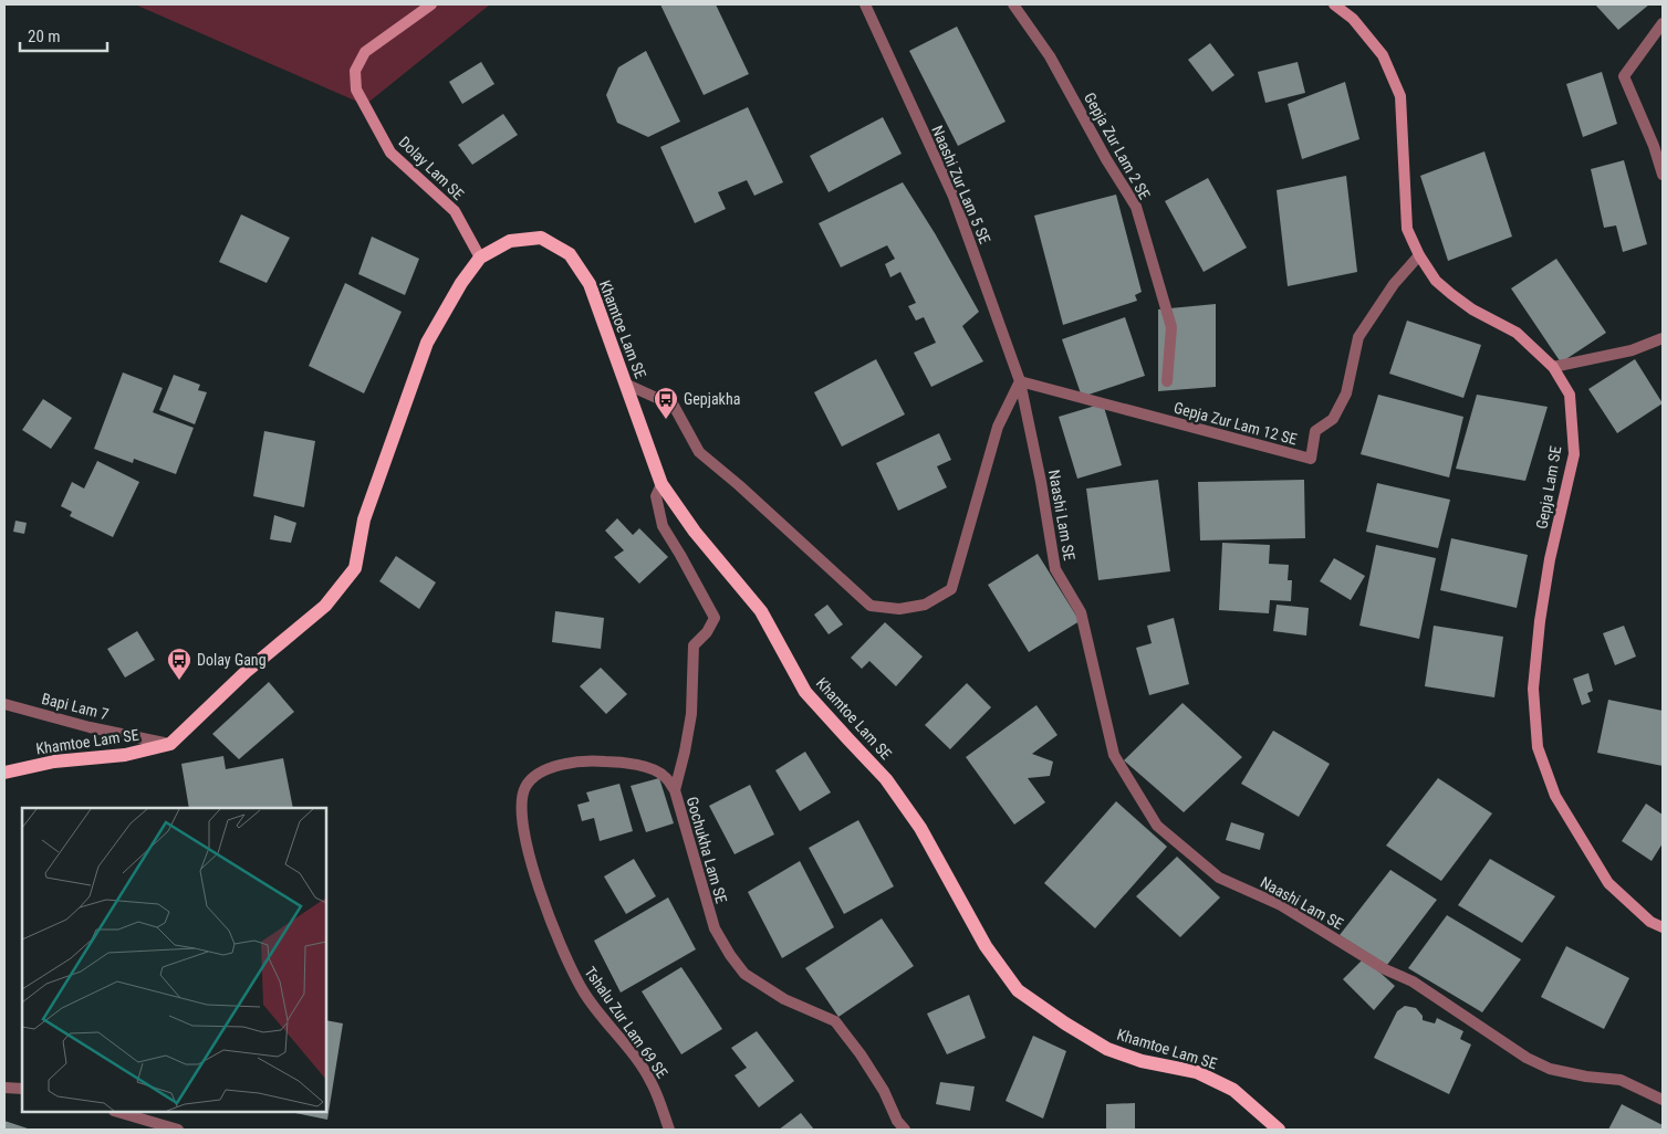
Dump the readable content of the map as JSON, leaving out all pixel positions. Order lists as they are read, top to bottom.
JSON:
{
  "streets": {
    "main road": ["Khamtoe Lam SE"],
    "street": [
      "Gepja Zur Lam 2 SE",
      "Dolay Lam SE",
      "Naashi Zur Lam 5 SE",
      "Gepja Zur Lam 12 SE",
      "Gepja Lam SE",
      "Naashi Lam SE",
      "Bapi Lam 7",
      "Gochukha Lam SE",
      "Tshalu Zur Lam 69 SE"
    ]
  },
  "crossings": [
    ["Dolay Lam SE", "Khamtoe Lam SE"],
    ["Naashi Zur Lam 5 SE", "Gepja Zur Lam 12 SE"],
    ["Naashi Zur Lam 5 SE", "Naashi Lam SE"],
    ["Khamtoe Lam SE", "Bapi Lam 7"],
    ["Khamtoe Lam SE", "Gochukha Lam SE"],
    ["Gepja Zur Lam 12 SE", "Gepja Lam SE"],
    ["Gepja Zur Lam 12 SE", "Naashi Lam SE"],
    ["Gochukha Lam SE", "Tshalu Zur Lam 69 SE"]
  ],
  "places": {
    "bus stop": ["Gepjakha", "Dolay Gang"]
  },
  "scale_bar": "20 m"
}
